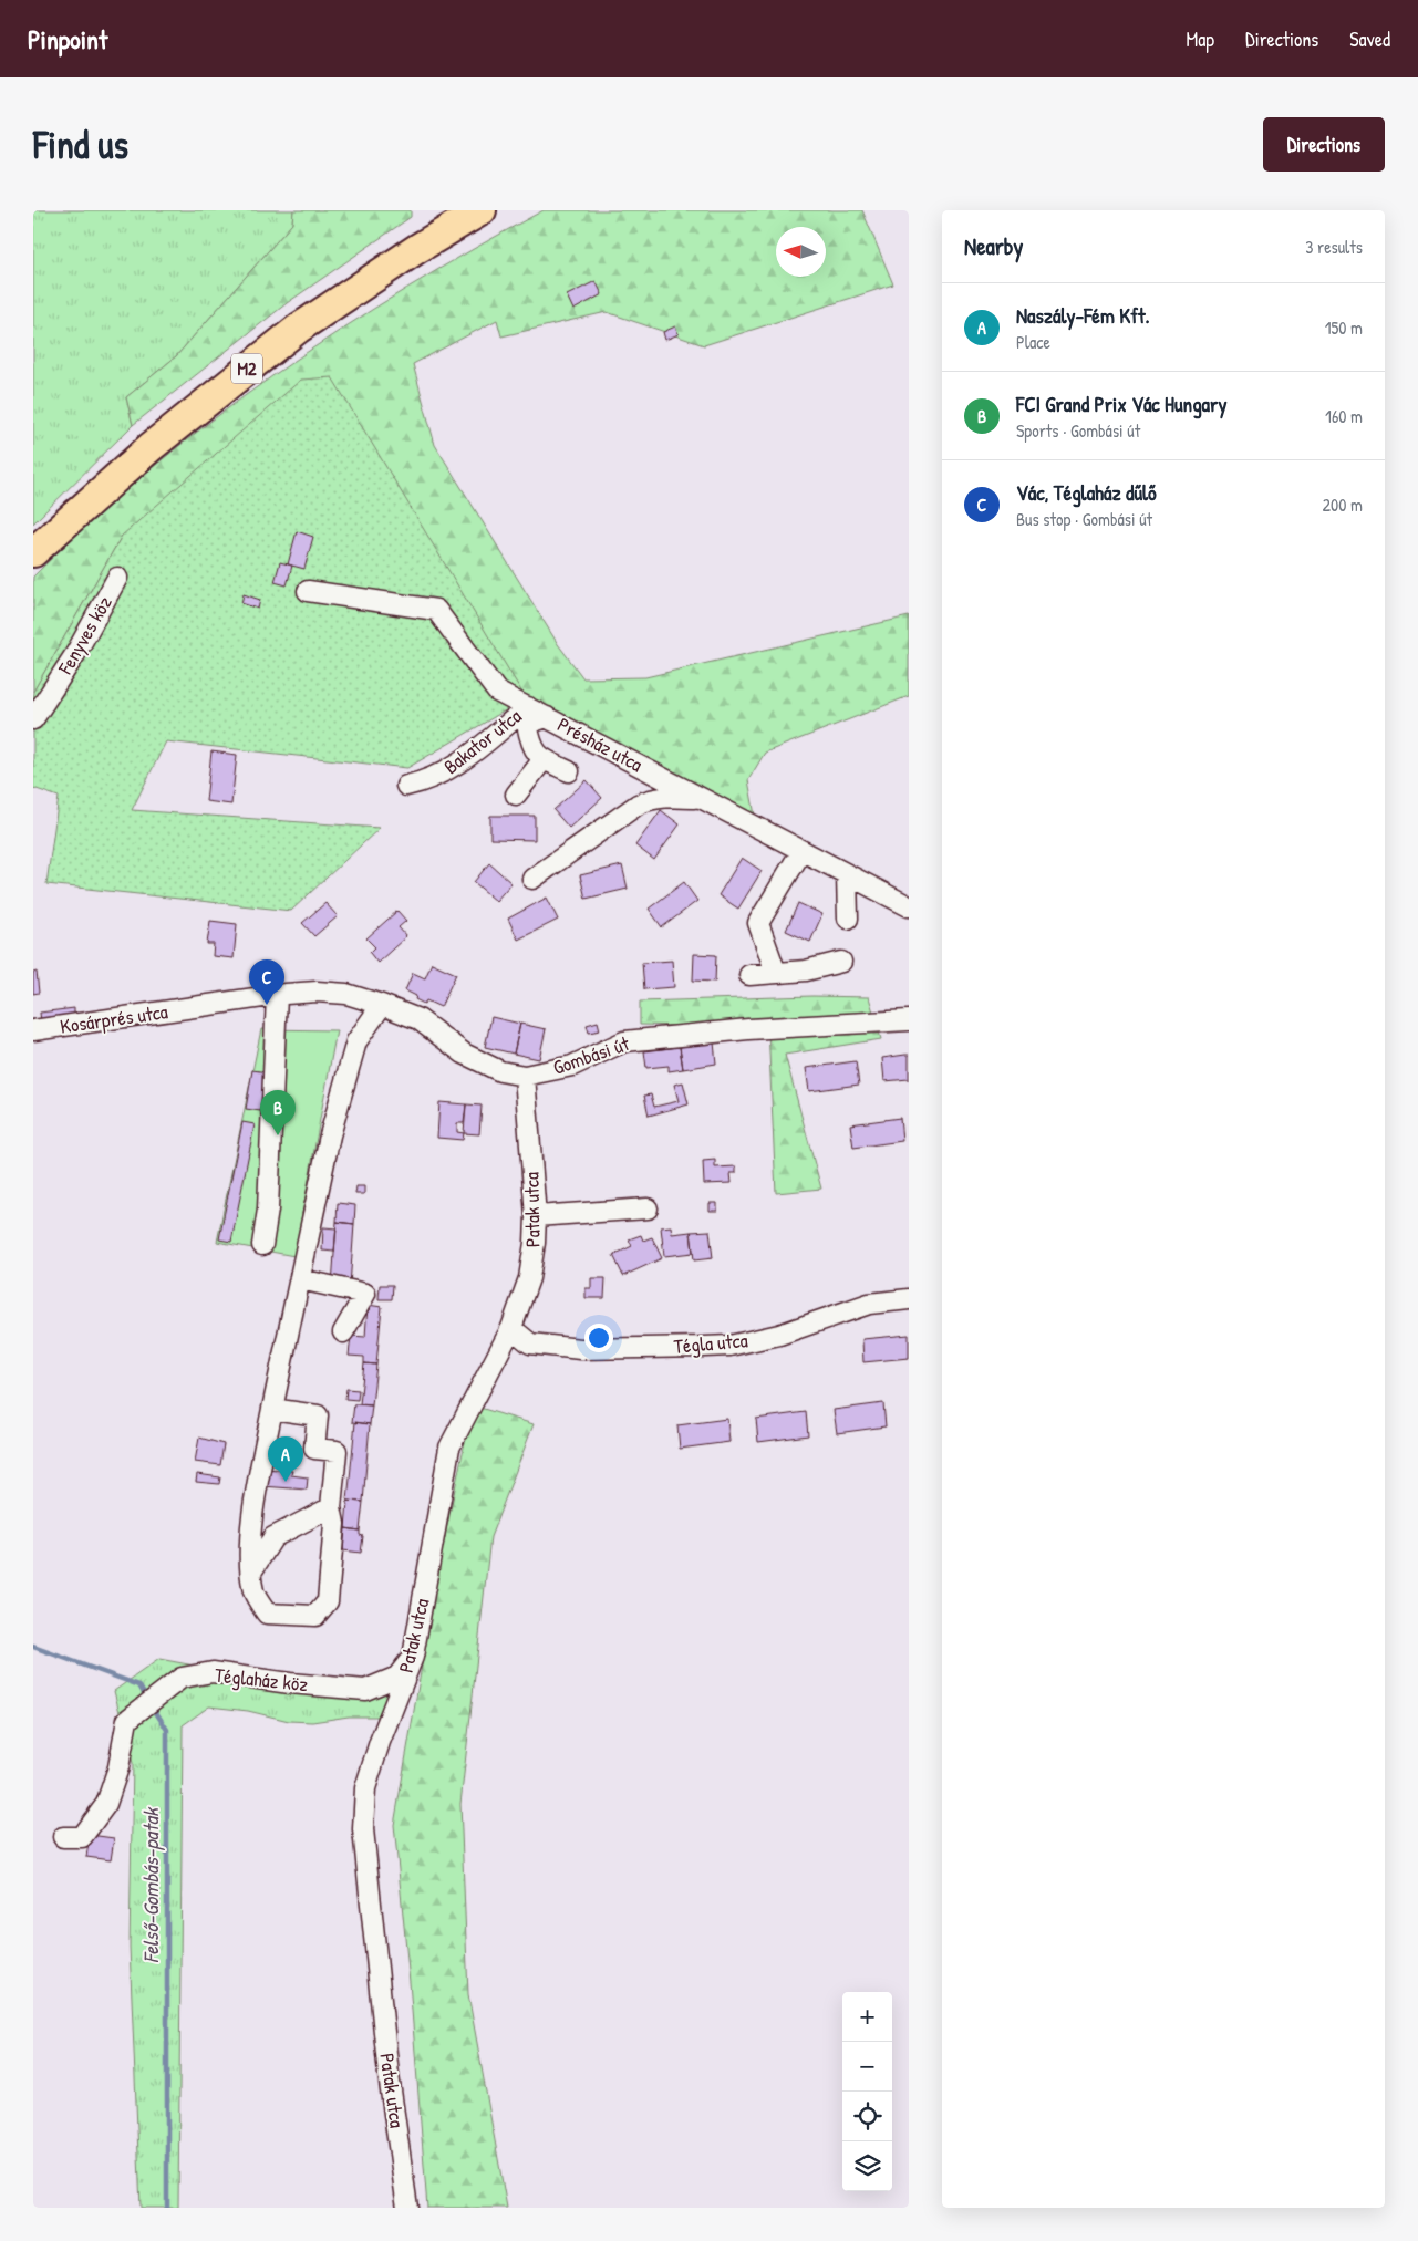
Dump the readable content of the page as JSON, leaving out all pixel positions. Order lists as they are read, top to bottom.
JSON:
{
  "streets": {
    "highway": ["M2"],
    "street": [
      "Fenyves köz",
      "Bakator utca",
      "Présház utca",
      "Kosárprés utca",
      "Gombási út",
      "Patak utca",
      "Tégla utca",
      "Téglaház köz"
    ]
  },
  "crossings": [
    ["Bakator utca", "Présház utca"],
    ["Kosárprés utca", "Gombási út"],
    ["Gombási út", "Patak utca"],
    ["Patak utca", "Tégla utca"],
    ["Patak utca", "Téglaház köz"]
  ],
  "water": ["Felső-Gombás-patak"],
  "north": "left",
  "page": {
    "header": "Pinpoint",
    "nav": ["Map", "Directions", "Saved"],
    "buttons": "Directions",
    "title": "Find us",
    "heading": ["Nearby", "3 results"],
    "list": [
      {
        "mark": "A",
        "name": "Naszály-Fém Kft.",
        "note": "Place",
        "value": "150 m"
      },
      {
        "mark": "B",
        "name": "FCI Grand Prix Vác Hungary",
        "note": "Sports · Gombási út",
        "value": "160 m"
      },
      {
        "mark": "C",
        "name": "Vác, Téglaház dűlő",
        "note": "Bus stop · Gombási út",
        "value": "200 m"
      }
    ],
    "pins": ["C", "B", "A"],
    "map_buttons": ["+", "−"]
  }
}
